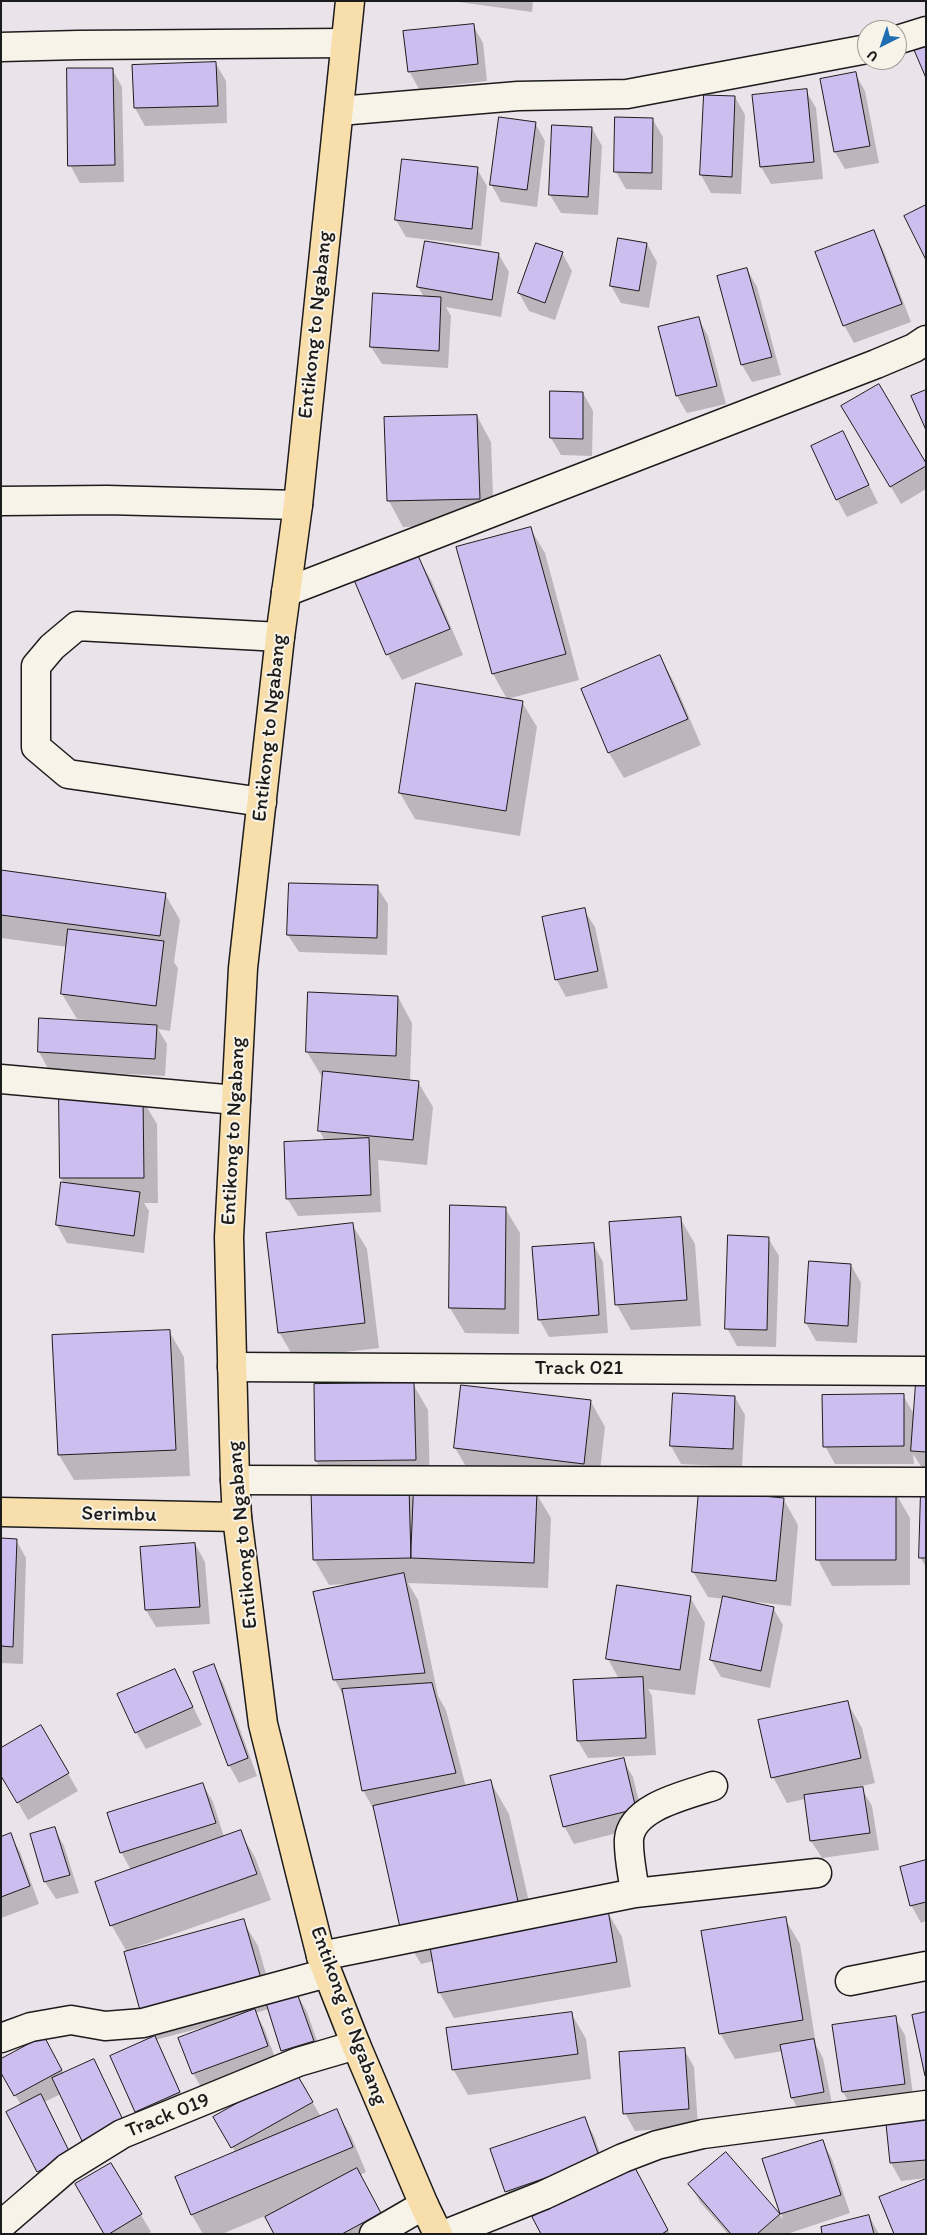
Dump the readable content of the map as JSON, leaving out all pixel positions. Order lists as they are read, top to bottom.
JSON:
{
  "streets": {
    "main road": ["Entikong to Ngabang", "Serimbu"],
    "street": ["Track 021", "Track 019"]
  },
  "crossings": [
    ["Entikong to Ngabang", "Track 021"],
    ["Entikong to Ngabang", "Serimbu"],
    ["Entikong to Ngabang", "Track 019"]
  ],
  "north": "bottom left"
}
